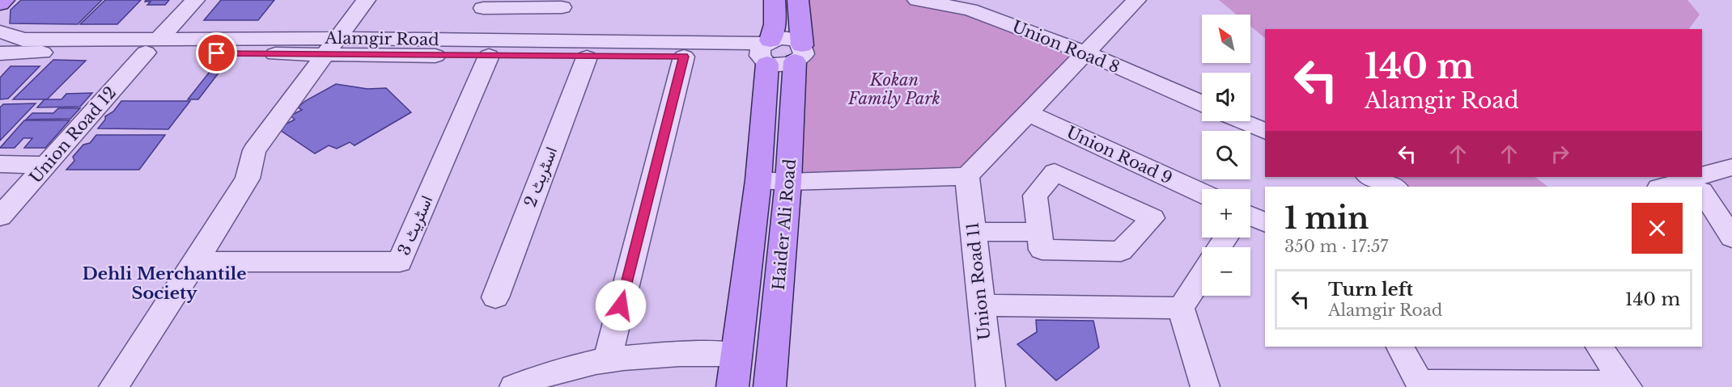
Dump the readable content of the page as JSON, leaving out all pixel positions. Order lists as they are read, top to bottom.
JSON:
{
  "streets": {
    "main road": ["Haider Ali Road"],
    "street": [
      "Alamgir Road",
      "Union Road 8",
      "Union Road 12",
      "Union Road 9",
      "اسٹریٹ 2",
      "اسٹریٹ 3",
      "Union Road 11"
    ]
  },
  "crossings": [
    ["Alamgir Road", "Union Road 12"],
    ["Alamgir Road", "اسٹریٹ 2"],
    ["Alamgir Road", "Haider Ali Road"],
    ["Alamgir Road", "اسٹریٹ 3"]
  ],
  "districts": ["Dehli Merchantile Society"],
  "parks": ["Kokan Family Park"],
  "north": "top left",
  "page": {
    "map_buttons": ["+", "−"],
    "turn": ["140 m", "Alamgir Road"],
    "heading": ["1 min", "350 m · 17:57"],
    "list": [
      {
        "name": "Turn left",
        "note": "Alamgir Road",
        "value": "140 m"
      }
    ]
  }
}
